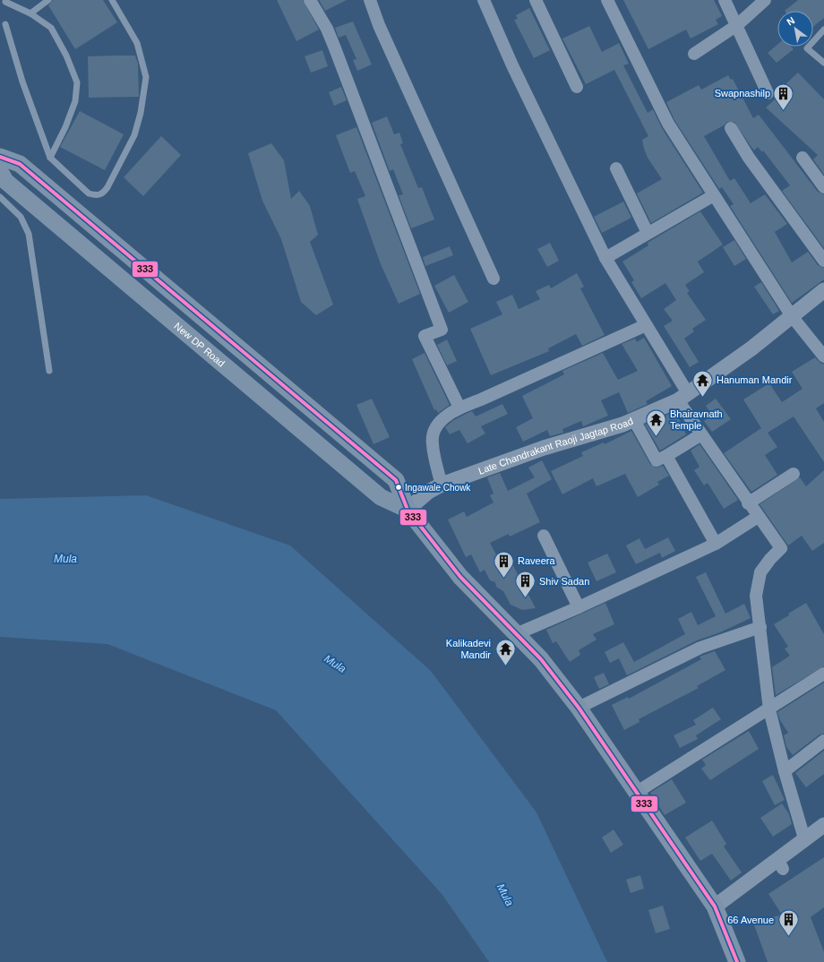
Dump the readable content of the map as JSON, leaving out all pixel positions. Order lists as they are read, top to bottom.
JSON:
{
  "streets": {
    "main road": ["New DP Road"],
    "street": ["Late Chandrakant Raoji Jagtap Road"]
  },
  "crossings": [
    ["New DP Road", "Late Chandrakant Raoji Jagtap Road"]
  ],
  "water": ["Mula"],
  "places": {
    "building": [
      "Swapnashilp",
      "Raveera",
      "Shiv Sadan",
      "66 Avenue"
    ],
    "temple": ["Hanuman Mandir", "Bhairavnath Temple", "Kalikadevi Mandir"],
    "other": ["Ingawale Chowk"]
  },
  "lines": ["transit line 333"],
  "north": "top left"
}
